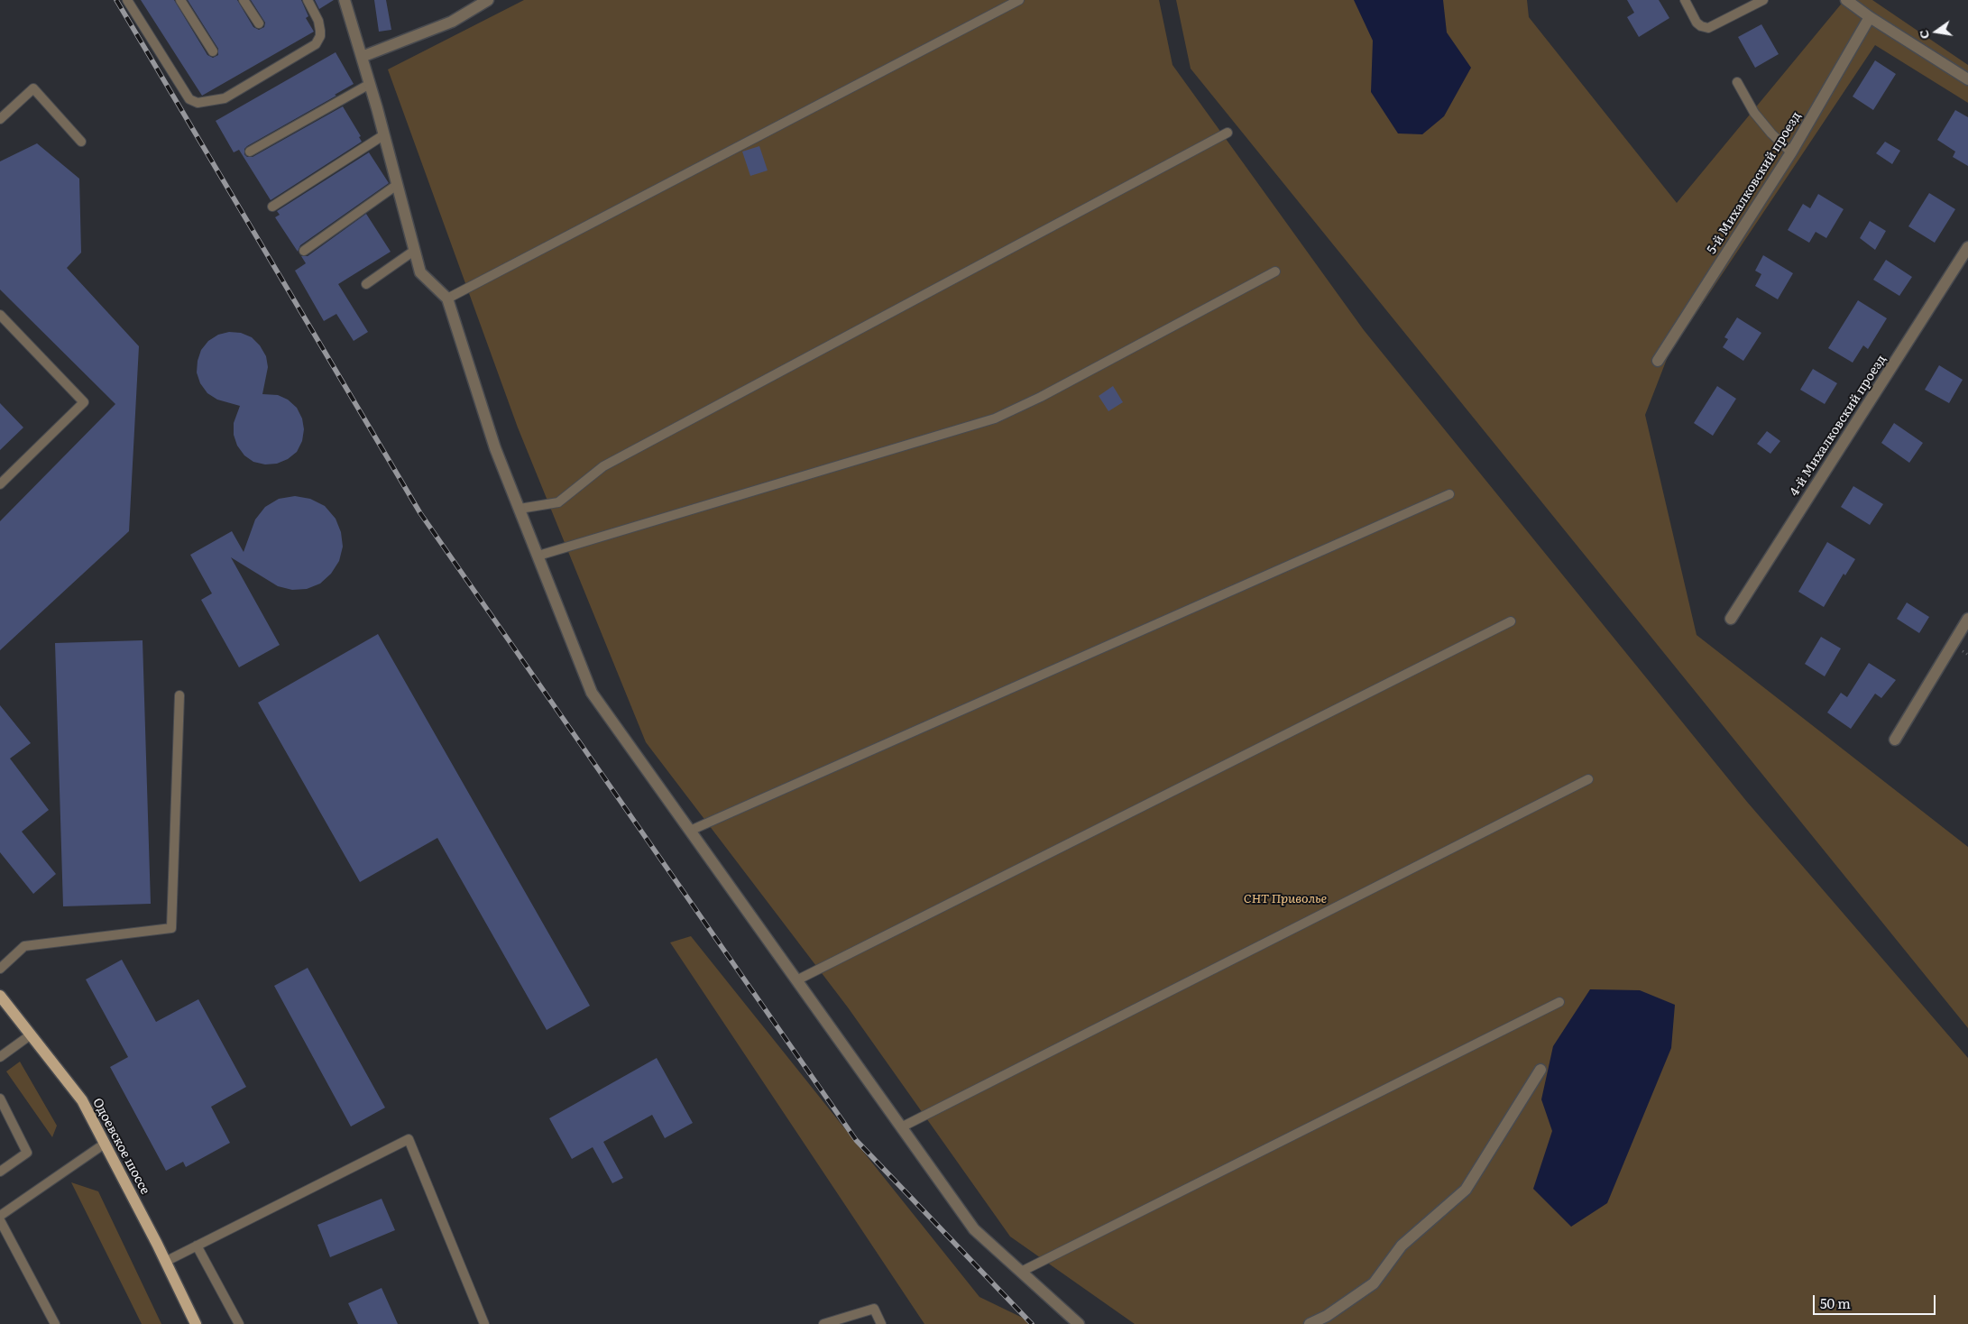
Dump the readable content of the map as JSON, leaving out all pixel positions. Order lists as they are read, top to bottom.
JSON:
{
  "streets": {
    "main road": ["Одоевское шоссе"],
    "street": ["5-й Михалковский проезд", "4-й Михалковский проезд"]
  },
  "parks": ["СНТ Приволье"],
  "scale_bar": "50 m",
  "north": "left"
}
